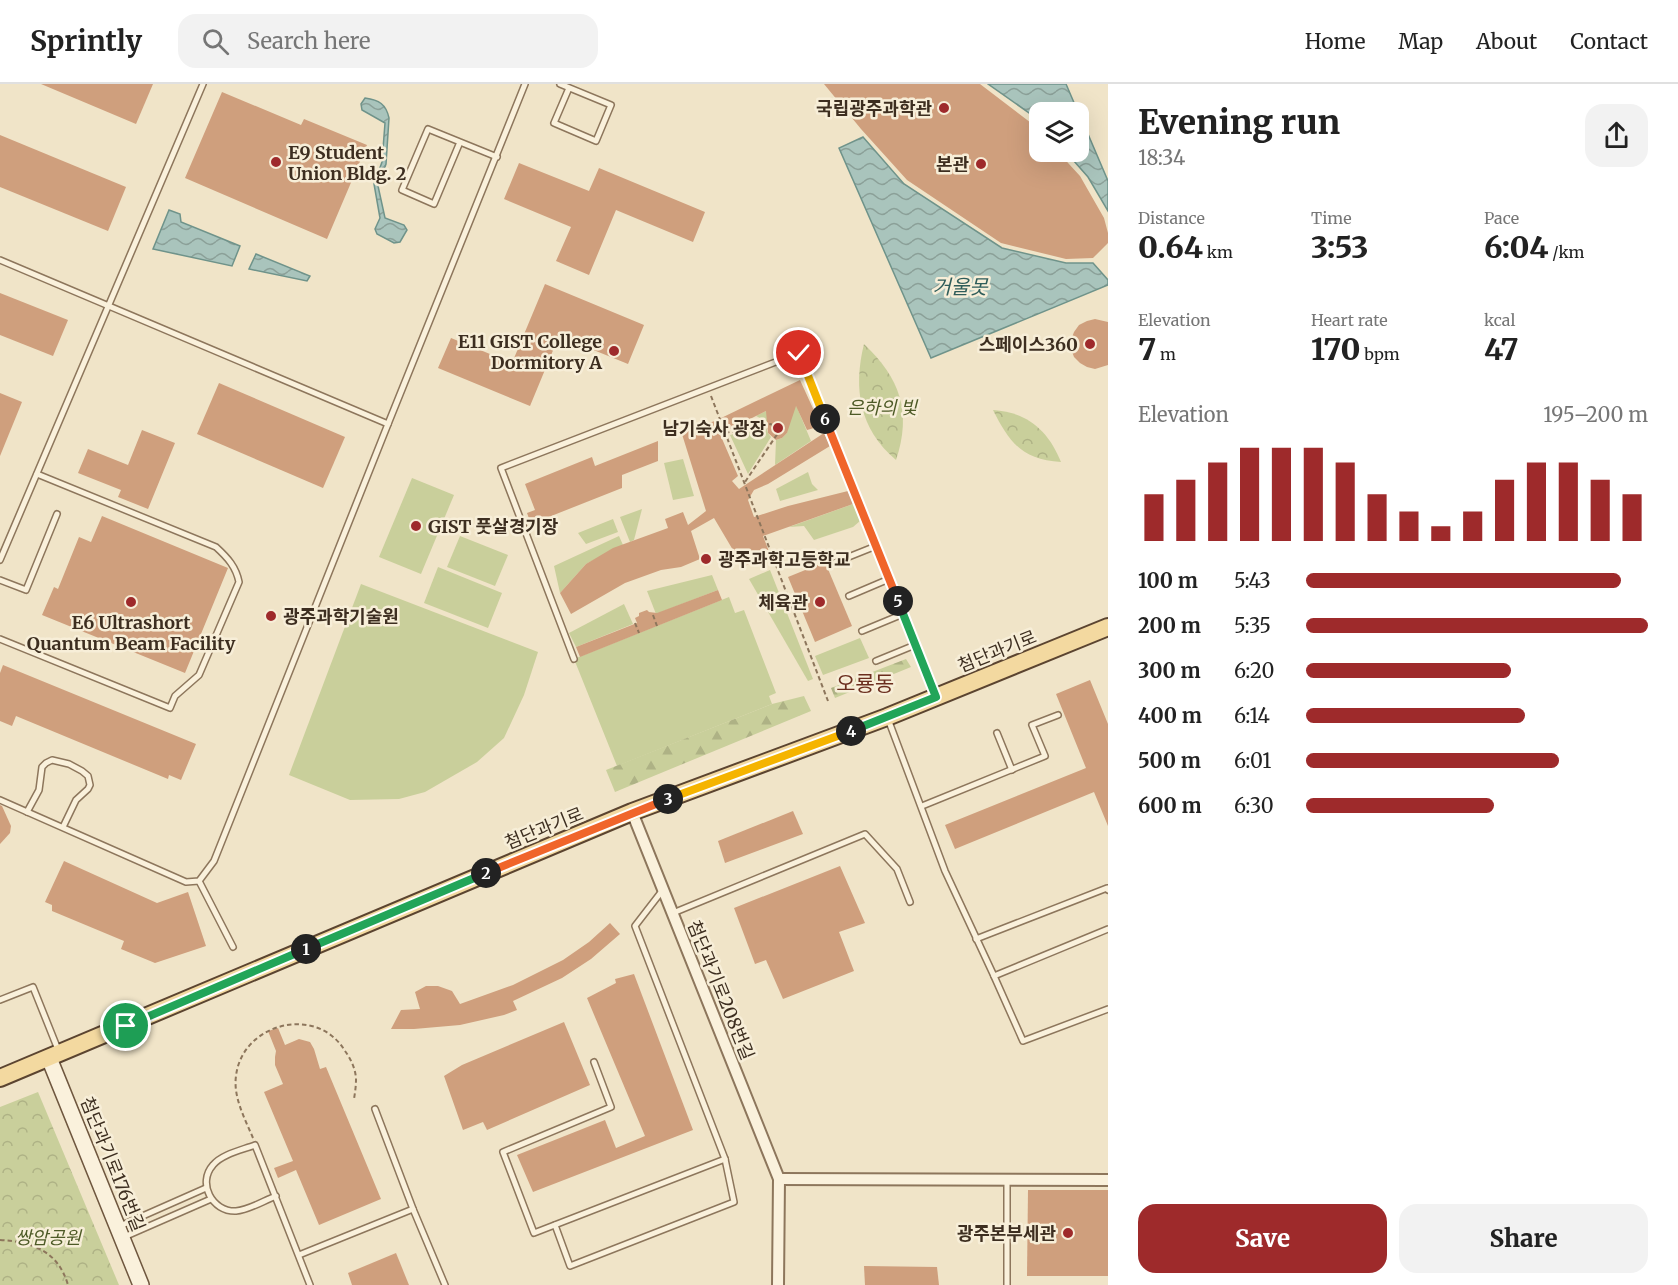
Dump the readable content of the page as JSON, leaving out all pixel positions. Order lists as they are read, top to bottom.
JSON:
{
  "streets": {
    "main road": ["첨단과기로"],
    "street": ["첨단과기로208번길", "첨단과기로176번길"]
  },
  "crossings": [
    ["첨단과기로", "첨단과기로208번길"],
    ["첨단과기로", "첨단과기로176번길"]
  ],
  "districts": ["오룡동"],
  "water": ["거울못"],
  "parks": ["은하의 빛", "쌍암공원"],
  "places": [
    "국립광주과학관",
    "E9 Student Union Bldg. 2",
    "본관",
    "스페이스360",
    "E11 GIST College Dormitory A",
    "남기숙사 광장",
    "GIST 풋살경기장",
    "광주과학고등학교",
    "E6 Ultrashort Quantum Beam Facility",
    "체육관",
    "광주과학기술원",
    "광주본부세관"
  ],
  "page": {
    "header": "Sprintly",
    "search": "Search here",
    "nav": [
      "Home",
      "Map",
      "About",
      "Contact"
    ],
    "heading": ["Evening run", "18:34"],
    "stats": [
      ["Distance", "0.64 km"],
      ["Time", "3:53"],
      ["Pace", "6:04 /km"],
      ["Elevation", "7 m"],
      ["Heart rate", "170 bpm"],
      ["kcal", "47"]
    ],
    "chart": ["Elevation", "195–200 m"],
    "pins": [
      "6",
      "5",
      "4",
      "3",
      "2",
      "1"
    ],
    "list": [
      {
        "name": "100 m",
        "note": "5:43"
      },
      {
        "name": "200 m",
        "note": "5:35"
      },
      {
        "name": "300 m",
        "note": "6:20"
      },
      {
        "name": "400 m",
        "note": "6:14"
      },
      {
        "name": "500 m",
        "note": "6:01"
      },
      {
        "name": "600 m",
        "note": "6:30"
      }
    ],
    "buttons": ["Save", "Share"]
  }
}
